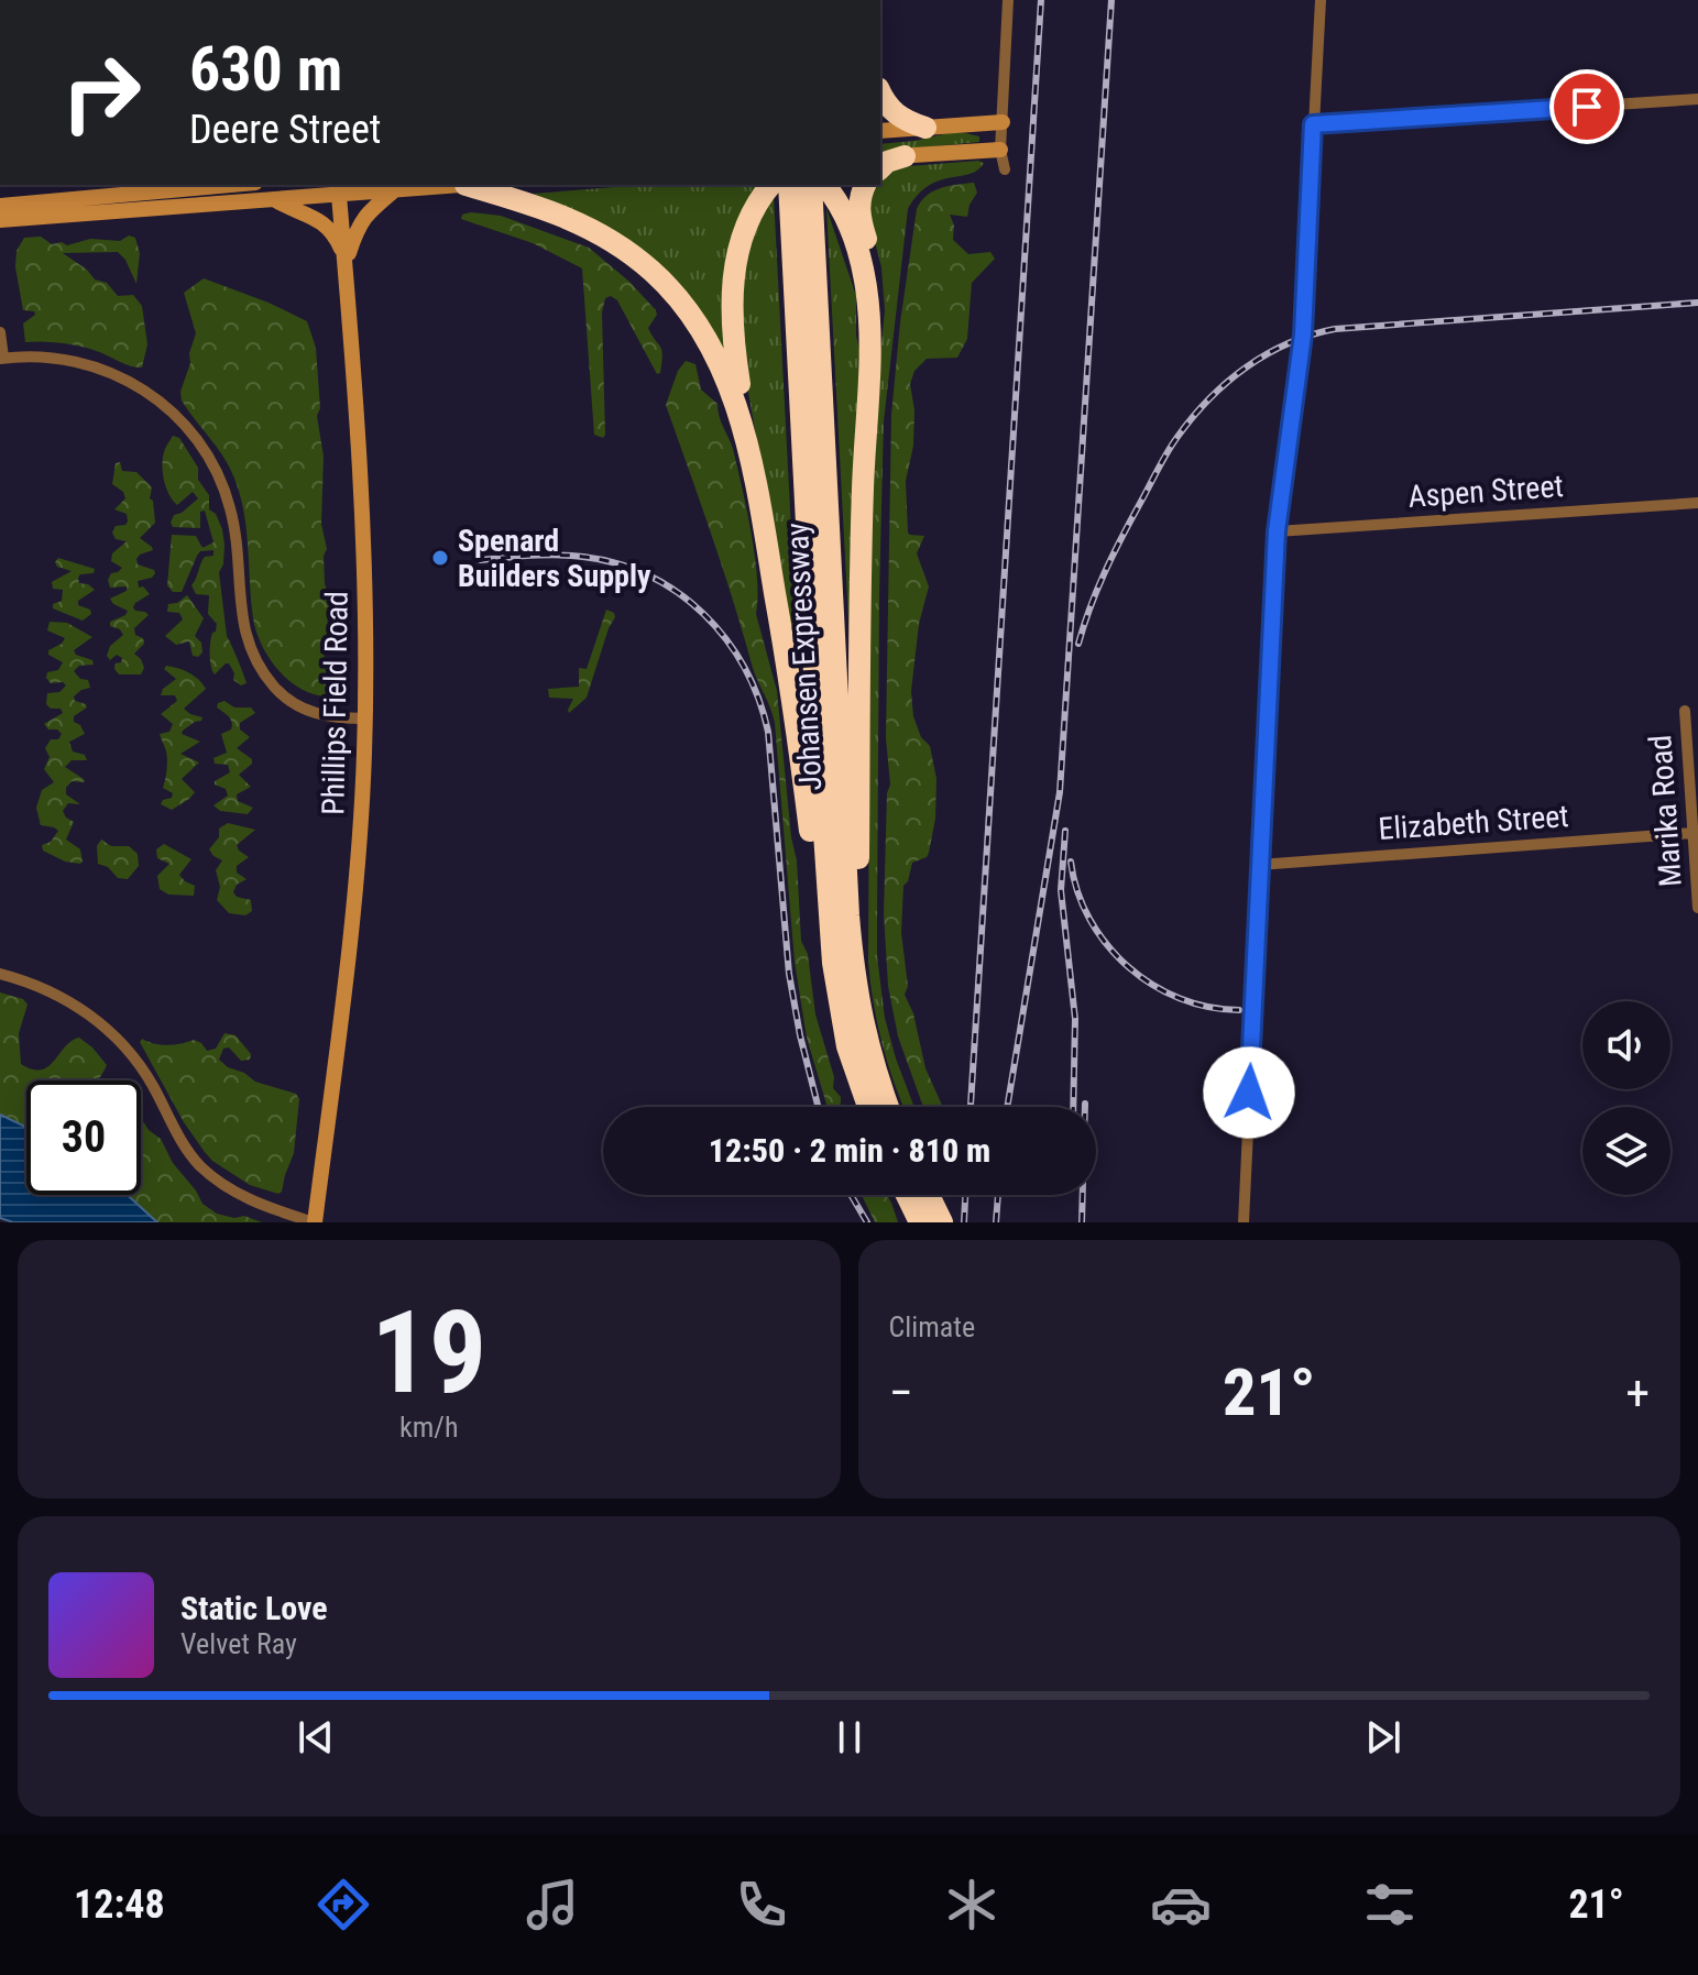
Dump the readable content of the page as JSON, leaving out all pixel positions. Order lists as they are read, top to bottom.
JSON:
{
  "streets": {
    "highway": ["Johansen Expressway"],
    "main road": ["Phillips Field Road"],
    "street": ["Aspen Street", "Marika Road", "Elizabeth Street"]
  },
  "crossings": [
    ["Marika Road", "Elizabeth Street"]
  ],
  "places": ["Spenard Builders Supply"],
  "page": {
    "turn": ["630 m", "Deere Street"],
    "limit": "30",
    "trip": "12:50 · 2 min · 810 m",
    "tile": [
      ["19", "km/h"],
      "Climate"
    ],
    "heat": ["−", "21°", "+"],
    "song": ["Static Love", "Velvet Ray"],
    "tabs": ["12:48", "21°"]
  }
}
